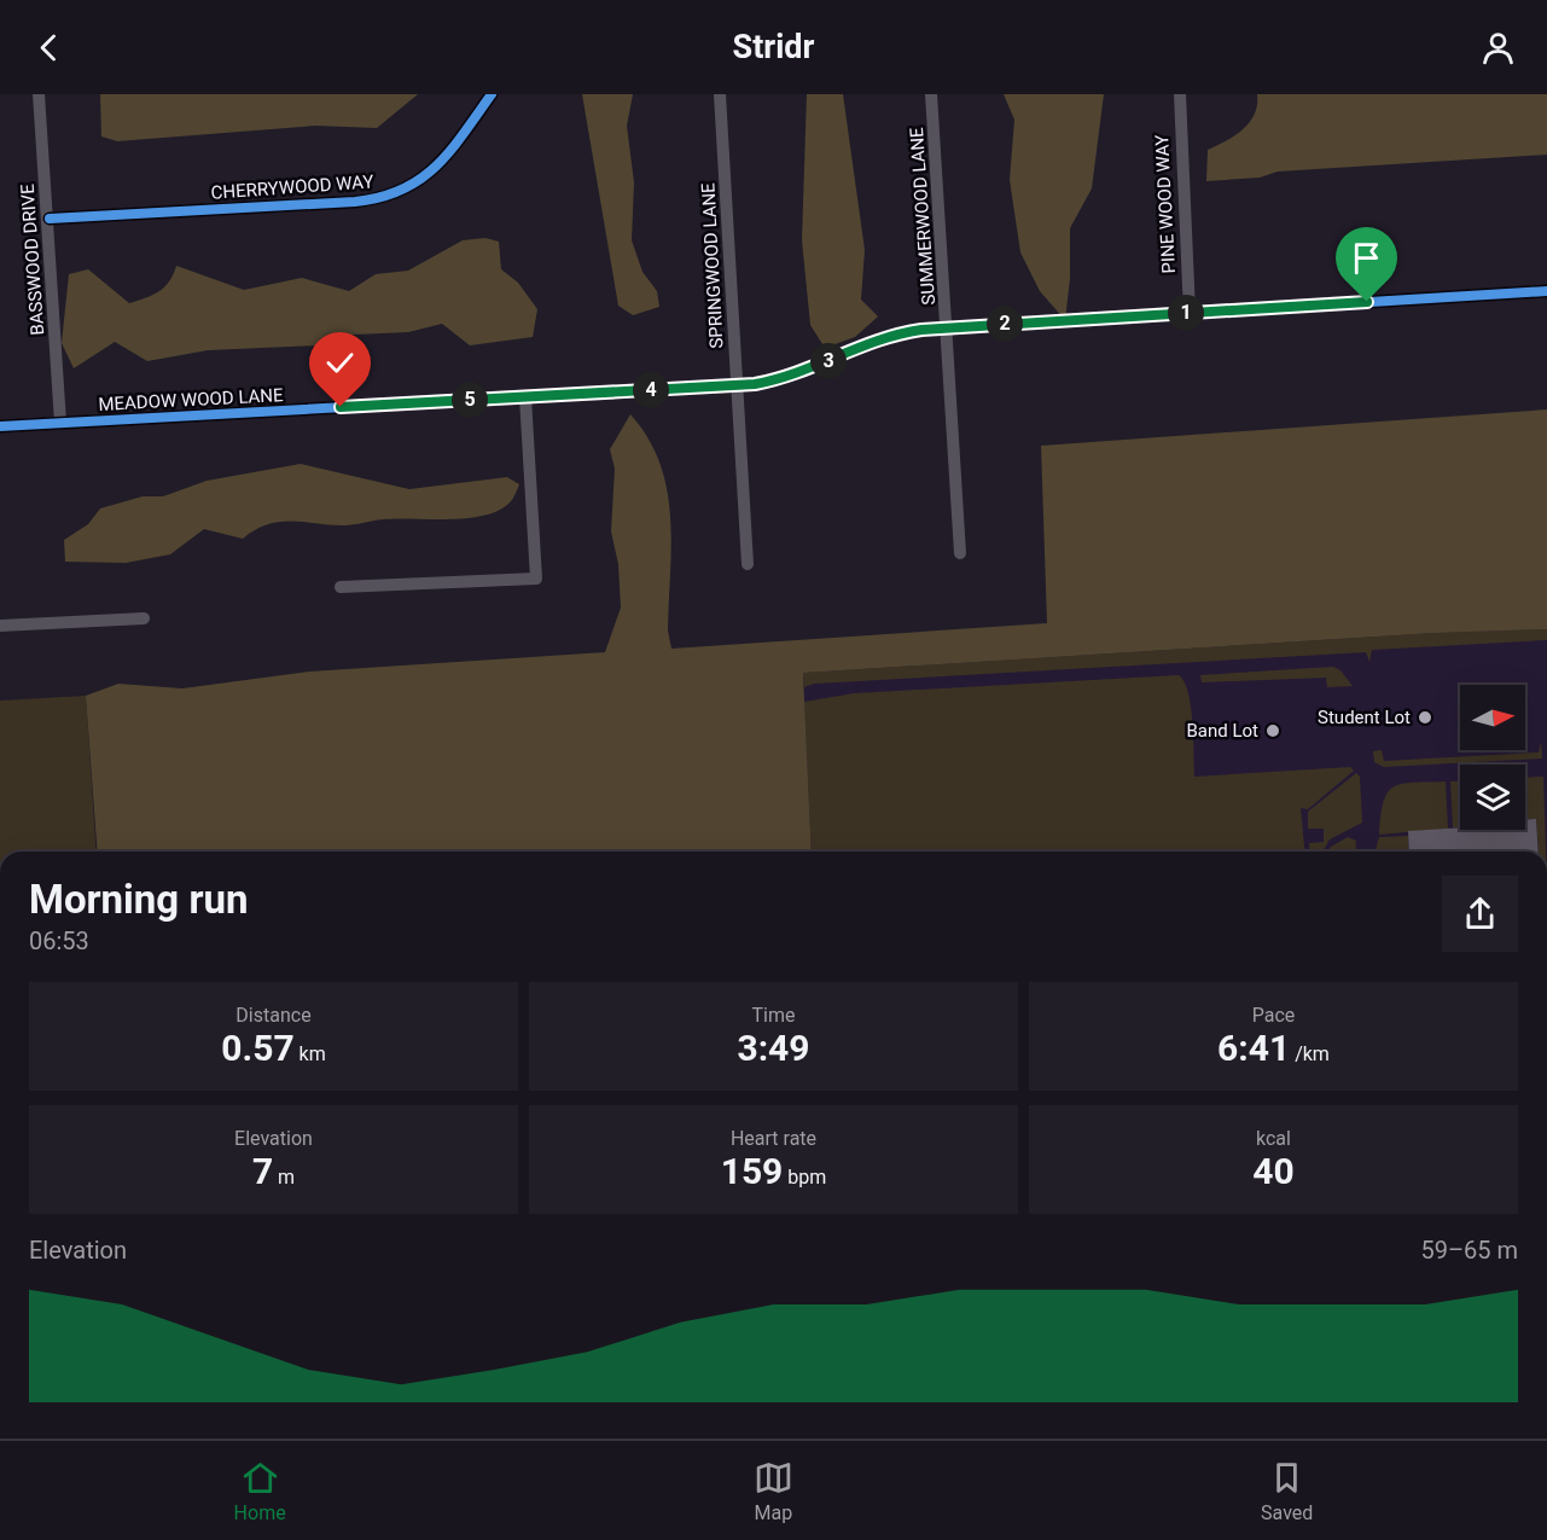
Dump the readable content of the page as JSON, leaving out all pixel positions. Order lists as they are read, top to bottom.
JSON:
{
  "streets": {
    "street": [
      "CHERRYWOOD WAY",
      "PINE WOOD WAY",
      "SUMMERWOOD LANE",
      "BASSWOOD DRIVE",
      "SPRINGWOOD LANE",
      "MEADOW WOOD LANE"
    ]
  },
  "crossings": [
    ["CHERRYWOOD WAY", "BASSWOOD DRIVE"],
    ["PINE WOOD WAY", "MEADOW WOOD LANE"],
    ["SUMMERWOOD LANE", "MEADOW WOOD LANE"],
    ["BASSWOOD DRIVE", "MEADOW WOOD LANE"],
    ["SPRINGWOOD LANE", "MEADOW WOOD LANE"]
  ],
  "places": ["Student Lot", "Band Lot"],
  "north": "right",
  "page": {
    "header": "Stridr",
    "pins": [
      "1",
      "2",
      "3",
      "4",
      "5"
    ],
    "heading": ["Morning run", "06:53"],
    "stats": [
      ["Distance", "0.57 km"],
      ["Time", "3:49"],
      ["Pace", "6:41 /km"],
      ["Elevation", "7 m"],
      ["Heart rate", "159 bpm"],
      ["kcal", "40"]
    ],
    "chart": ["Elevation", "59–65 m"],
    "tabs": ["Home", "Map", "Saved"]
  }
}
